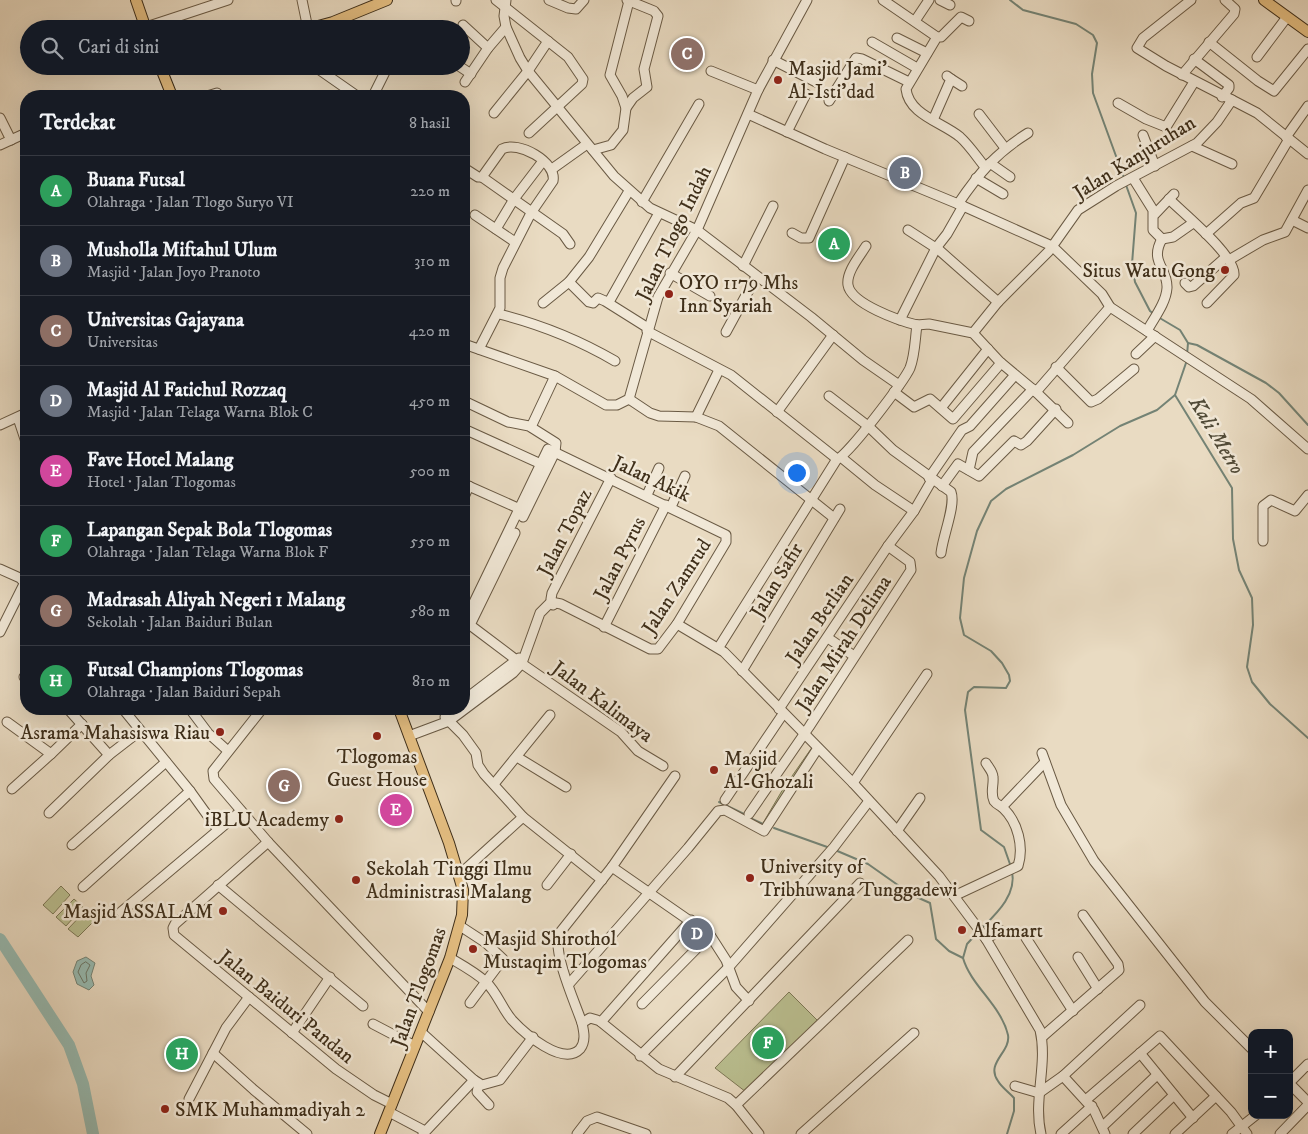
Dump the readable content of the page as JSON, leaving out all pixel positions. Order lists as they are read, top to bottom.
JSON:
{
  "streets": {
    "main road": ["Jalan Tlogomas"],
    "street": [
      "Jalan Kanjuruhan",
      "Jalan Tlogo Indah",
      "Jalan Akik",
      "Jalan Topaz",
      "Jalan Pyrus",
      "Jalan Safir",
      "Jalan Zamrud",
      "Jalan Berlian",
      "Jalan Mirah Delima",
      "Jalan Kalimaya",
      "Jalan Baiduri Pandan"
    ]
  },
  "crossings": [
    ["Jalan Akik", "Jalan Topaz"],
    ["Jalan Akik", "Jalan Pyrus"],
    ["Jalan Akik", "Jalan Zamrud"],
    ["Jalan Topaz", "Jalan Pyrus"],
    ["Jalan Topaz", "Jalan Zamrud"],
    ["Jalan Topaz", "Jalan Kalimaya"],
    ["Jalan Berlian", "Jalan Mirah Delima"],
    ["Jalan Tlogomas", "Jalan Baiduri Pandan"]
  ],
  "water": ["Kali Metro"],
  "places": [
    "Masjid Jami' Al-Isti'dad",
    "Situs Watu Gong",
    "OYO 1179 Mhs Inn Syariah",
    "Asrama Mahasiswa Riau",
    "Tlogomas Guest House",
    "Masjid Al-Ghozali",
    "iBLU Academy",
    "University of Tribhuwana Tunggadewi",
    "Sekolah Tinggi Ilmu Administrasi Malang",
    "Masjid ASSALAM",
    "Alfamart",
    "Masjid Shirothol Mustaqim Tlogomas",
    "SMK Muhammadiyah 2"
  ],
  "page": {
    "search": "Cari di sini",
    "pins": [
      "C",
      "B",
      "A",
      "G",
      "E",
      "D",
      "F",
      "H"
    ],
    "heading": ["Terdekat", "8 hasil"],
    "list": [
      {
        "mark": "A",
        "name": "Buana Futsal",
        "note": "Olahraga · Jalan Tlogo Suryo VI",
        "value": "220 m"
      },
      {
        "mark": "B",
        "name": "Musholla Miftahul Ulum",
        "note": "Masjid · Jalan Joyo Pranoto",
        "value": "310 m"
      },
      {
        "mark": "C",
        "name": "Universitas Gajayana",
        "note": "Universitas",
        "value": "420 m"
      },
      {
        "mark": "D",
        "name": "Masjid Al Fatichul Rozzaq",
        "note": "Masjid · Jalan Telaga Warna Blok C",
        "value": "450 m"
      },
      {
        "mark": "E",
        "name": "Fave Hotel Malang",
        "note": "Hotel · Jalan Tlogomas",
        "value": "500 m"
      },
      {
        "mark": "F",
        "name": "Lapangan Sepak Bola Tlogomas",
        "note": "Olahraga · Jalan Telaga Warna Blok F",
        "value": "550 m"
      },
      {
        "mark": "G",
        "name": "Madrasah Aliyah Negeri 1 Malang",
        "note": "Sekolah · Jalan Baiduri Bulan",
        "value": "580 m"
      },
      {
        "mark": "H",
        "name": "Futsal Champions Tlogomas",
        "note": "Olahraga · Jalan Baiduri Sepah",
        "value": "810 m"
      }
    ],
    "map_buttons": ["+", "−"]
  }
}
